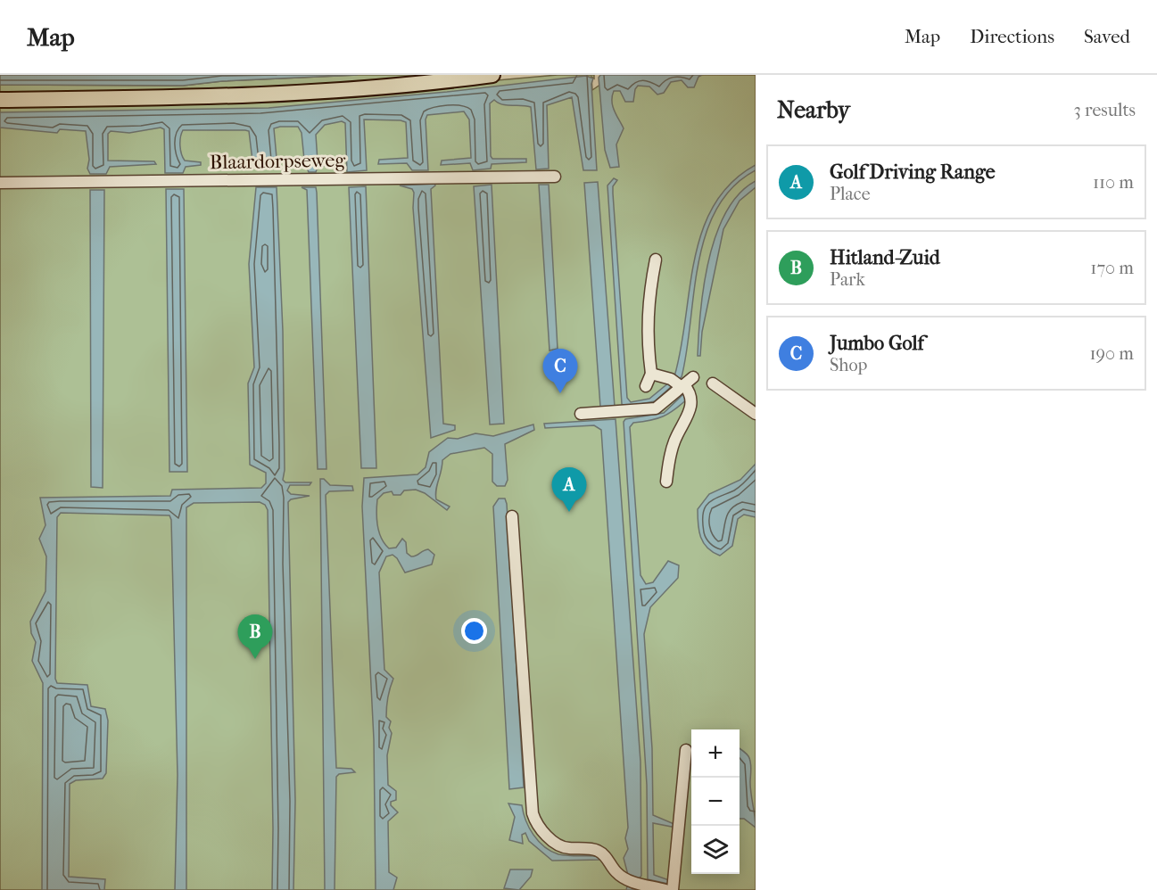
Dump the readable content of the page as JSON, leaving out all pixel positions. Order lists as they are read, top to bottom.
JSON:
{
  "streets": {
    "street": ["Blaardorpseweg"]
  },
  "page": {
    "header": "Map",
    "nav": ["Map", "Directions", "Saved"],
    "heading": ["Nearby", "3 results"],
    "list": [
      {
        "mark": "A",
        "name": "Golf Driving Range",
        "note": "Place",
        "value": "110 m"
      },
      {
        "mark": "B",
        "name": "Hitland-Zuid",
        "note": "Park",
        "value": "170 m"
      },
      {
        "mark": "C",
        "name": "Jumbo Golf",
        "note": "Shop",
        "value": "190 m"
      }
    ],
    "pins": ["C", "A", "B"],
    "map_buttons": ["+", "−"]
  }
}
